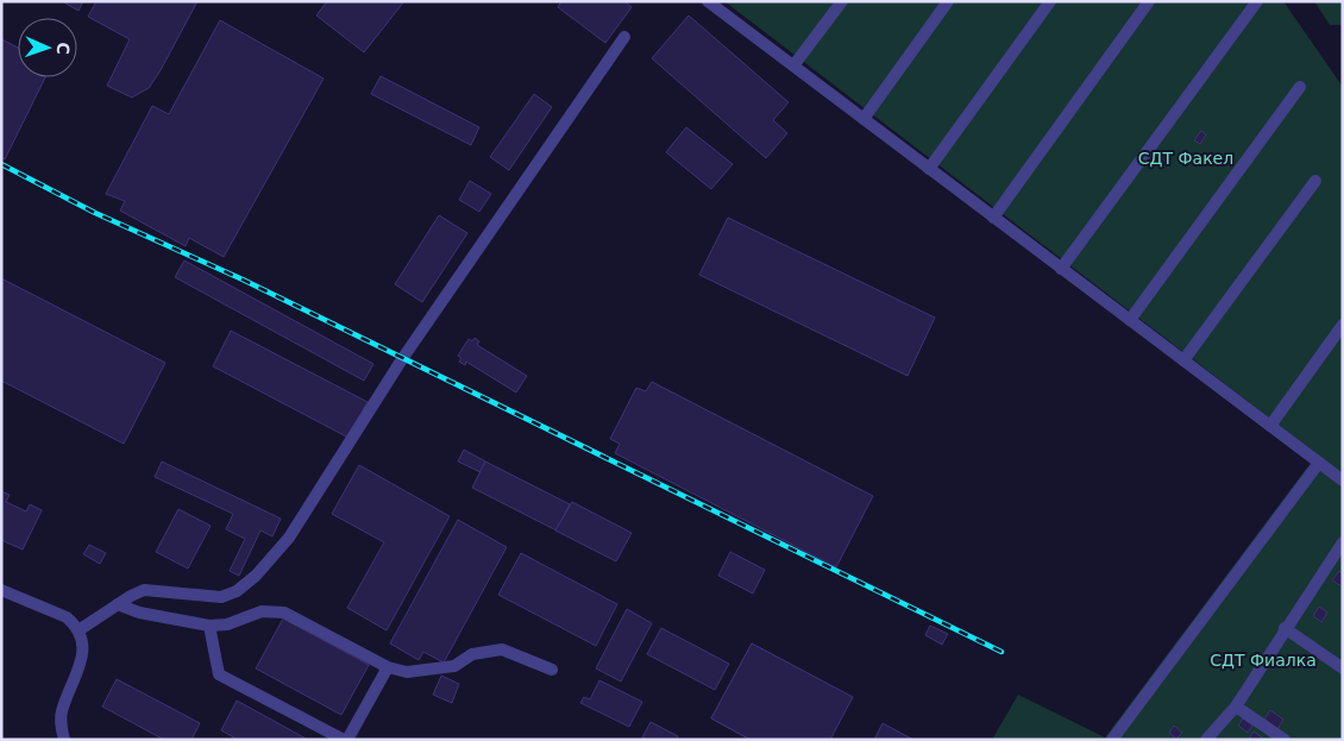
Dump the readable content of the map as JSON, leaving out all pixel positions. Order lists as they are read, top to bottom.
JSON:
{
  "parks": ["СДТ Факел", "СДТ Фиалка"],
  "north": "right"
}
